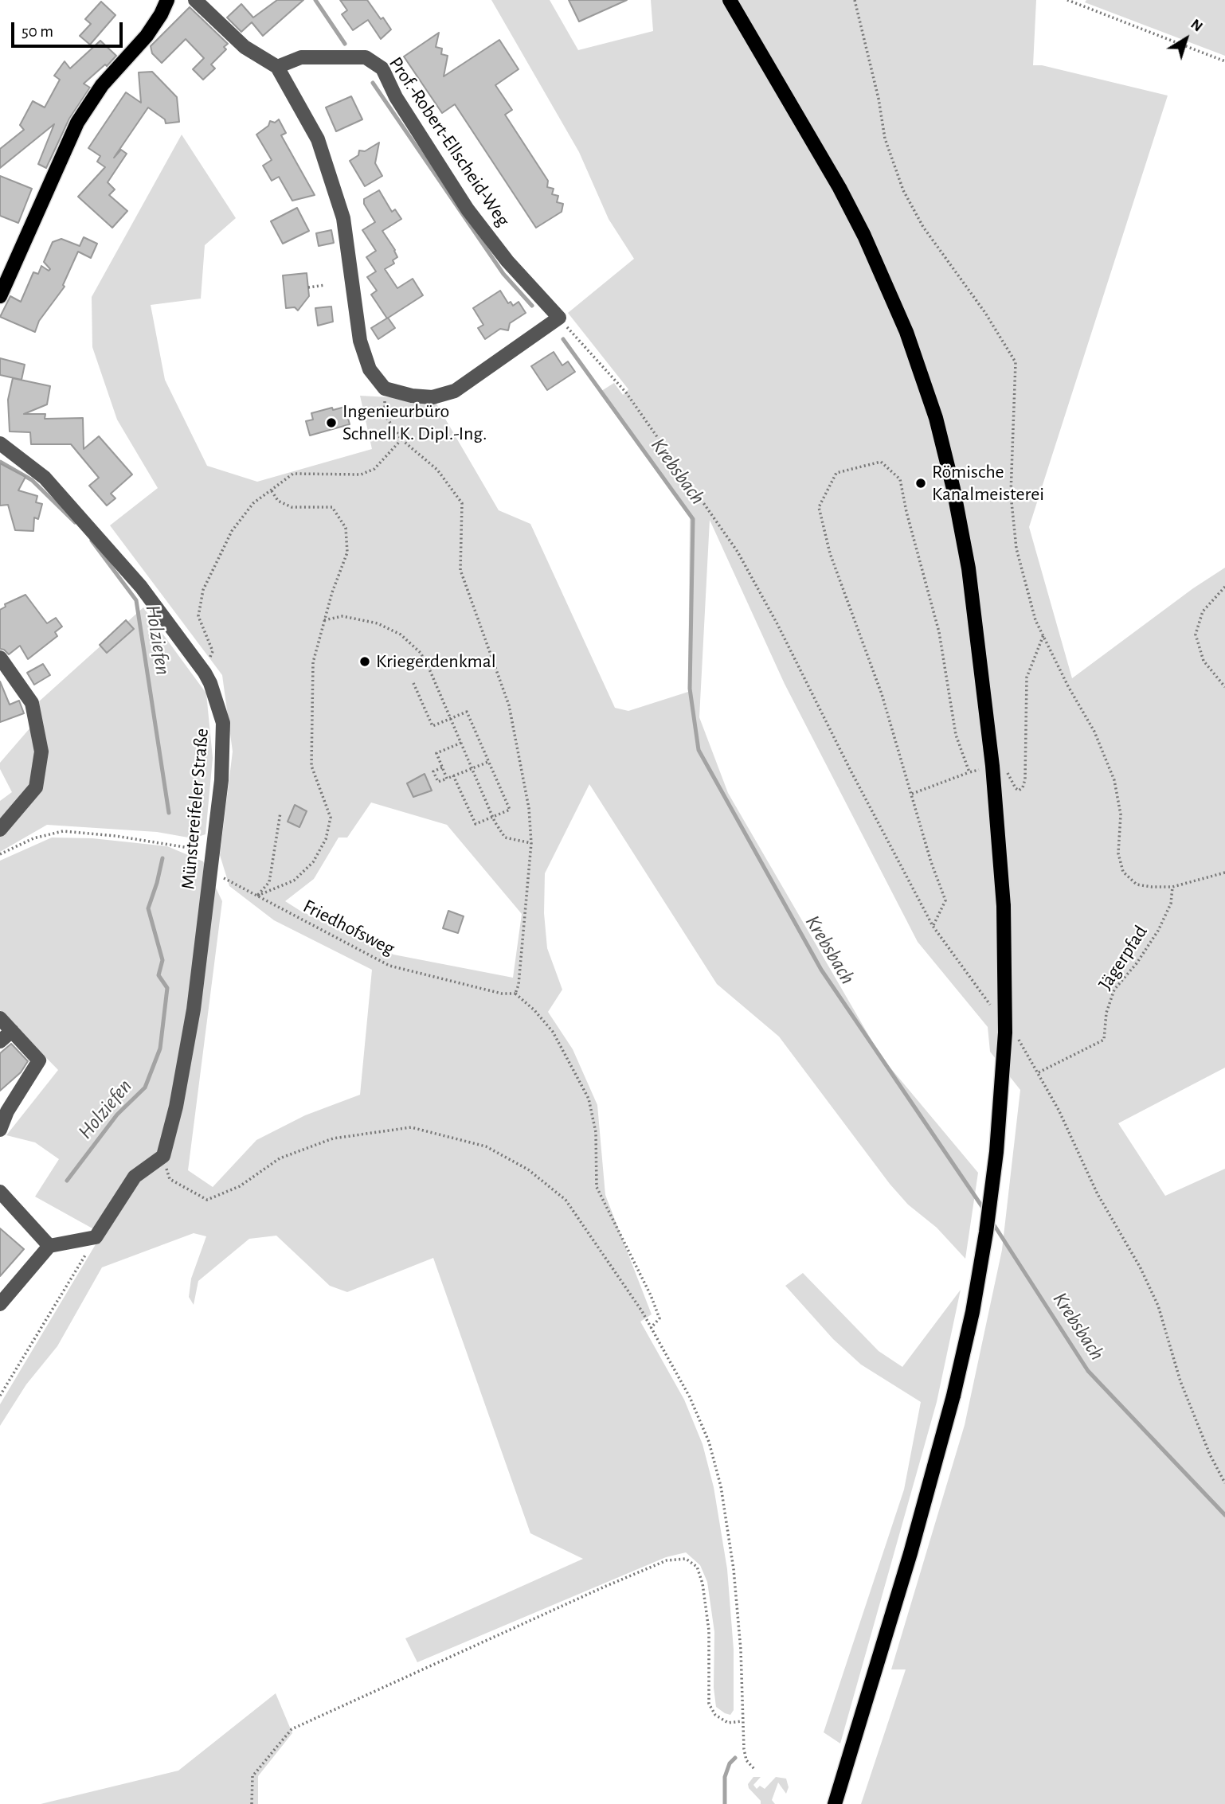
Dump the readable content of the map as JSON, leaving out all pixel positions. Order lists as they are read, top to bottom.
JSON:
{
  "streets": {
    "street": ["Prof.-Robert-Ellscheid-Weg", "Münstereifeler Straße"],
    "path": ["Friedhofsweg", "Jägerpfad"]
  },
  "crossings": [
    ["Münstereifeler Straße", "Friedhofsweg"]
  ],
  "water": ["Krebsbach", "Holziefen"],
  "places": ["Ingenieurbüro Schnell K. Dipl.-Ing.", "Römische Kanalmeisterei", "Kriegerdenkmal"],
  "scale_bar": "50 m",
  "north": "top right"
}
